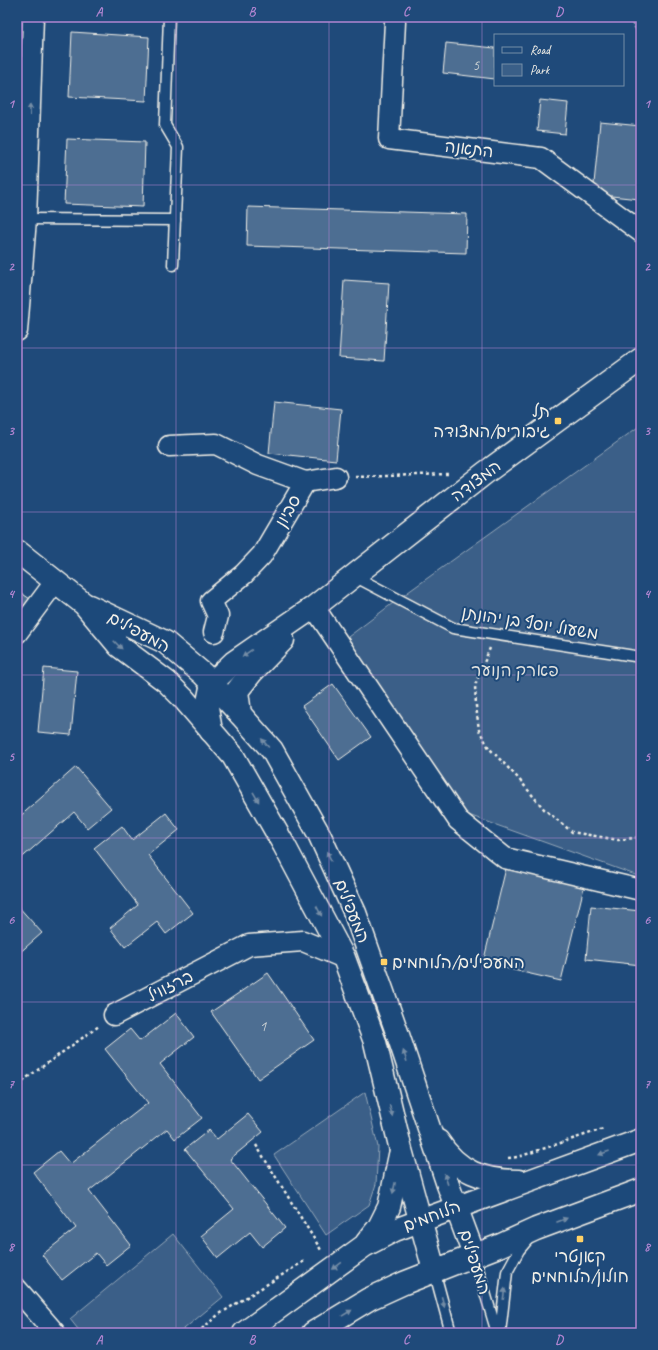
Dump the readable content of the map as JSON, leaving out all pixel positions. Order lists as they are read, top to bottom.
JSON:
{
  "streets": {
    "street": [
      "התאנה",
      "המצודה",
      "סביון",
      "המעפילים",
      "ברזוויל",
      "הלוחמים"
    ],
    "lane": ["משעול יוסף בן יהונתן"]
  },
  "crossings": [
    ["המצודה", "משעול יוסף בן יהונתן"],
    ["המצודה", "המעפילים"],
    ["המעפילים", "ברזוויל"],
    ["המעפילים", "הלוחמים"]
  ],
  "parks": ["פארק הנוער"],
  "places": {
    "transit": ["תל גיבורים/המצודה", "המעפילים/הלוחמים", "קאנטרי חולון/הלוחמים"]
  },
  "house_numbers": ["5", "1"],
  "legend": ["Road", "Park"],
  "grid": {
    "columns": [
      "A",
      "B",
      "C",
      "D"
    ],
    "rows": [
      "1",
      "2",
      "3",
      "4",
      "5",
      "6",
      "7",
      "8"
    ]
  }
}
